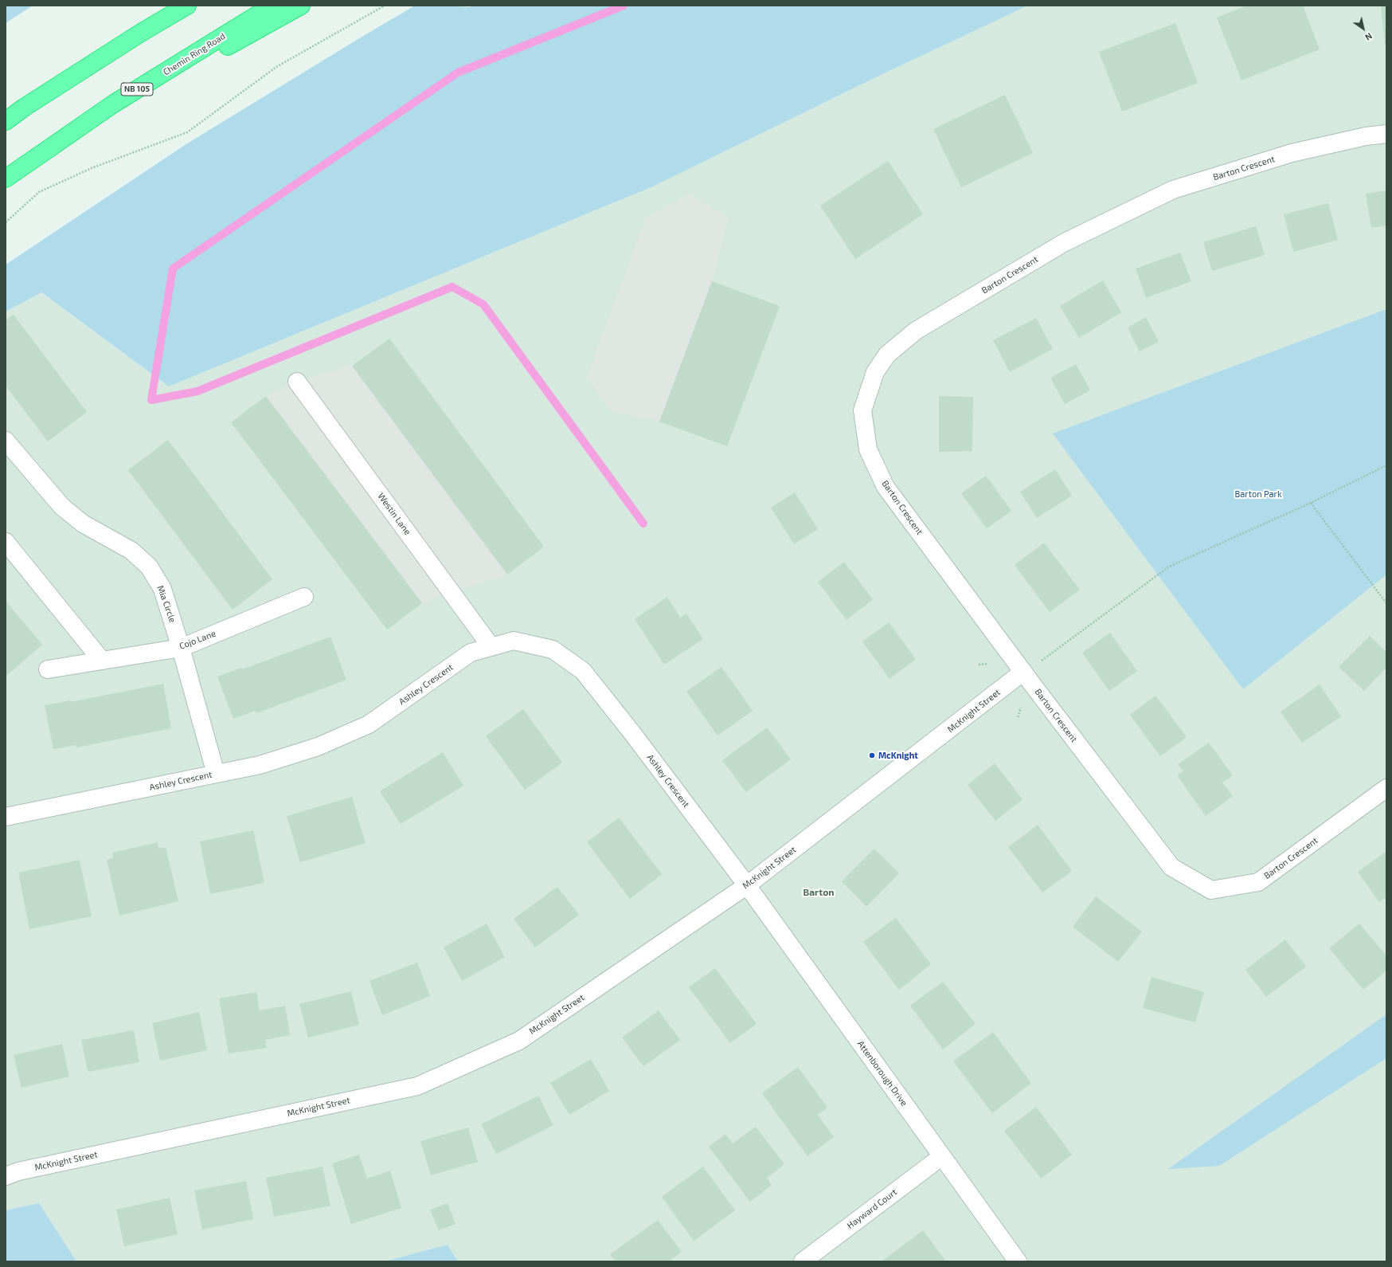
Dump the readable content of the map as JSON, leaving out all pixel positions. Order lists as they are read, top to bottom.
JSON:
{
  "streets": {
    "highway": ["Chemin Ring Road", "NB 105"],
    "street": [
      "Barton Crescent",
      "Westin Lane",
      "Mia Circle",
      "Cojo Lane",
      "Ashley Crescent",
      "McKnight Street",
      "Attenborough Drive",
      "Hayward Court"
    ]
  },
  "crossings": [
    ["Barton Crescent", "McKnight Street"],
    ["Westin Lane", "Ashley Crescent"],
    ["Mia Circle", "Cojo Lane"],
    ["Mia Circle", "Ashley Crescent"],
    ["Ashley Crescent", "McKnight Street"],
    ["Ashley Crescent", "Attenborough Drive"],
    ["McKnight Street", "Attenborough Drive"],
    ["Attenborough Drive", "Hayward Court"]
  ],
  "districts": ["Barton"],
  "parks": ["Barton Park"],
  "places": ["McKnight"],
  "north": "bottom right"
}
